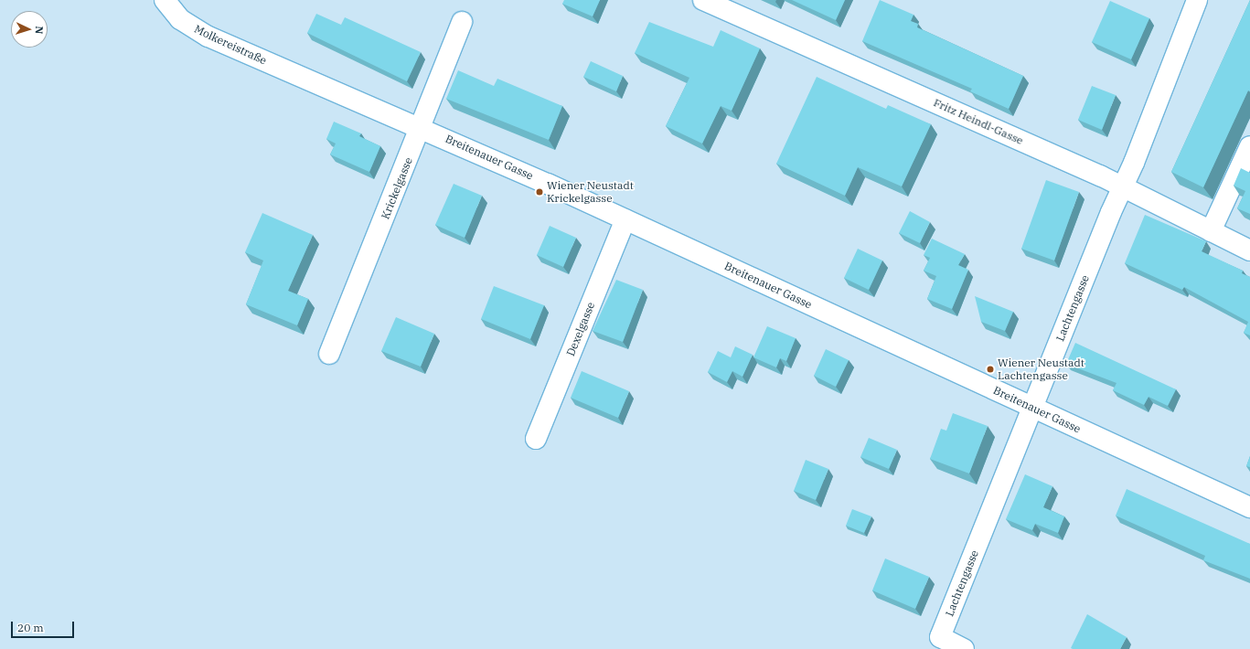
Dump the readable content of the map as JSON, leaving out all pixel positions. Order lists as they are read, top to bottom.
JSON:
{
  "streets": {
    "street": [
      "Molkereistraße",
      "Fritz Heindl-Gasse",
      "Breitenauer Gasse",
      "Krickelgasse",
      "Lachtengasse",
      "Dexelgasse"
    ]
  },
  "crossings": [
    ["Molkereistraße", "Breitenauer Gasse"],
    ["Fritz Heindl-Gasse", "Lachtengasse"],
    ["Breitenauer Gasse", "Krickelgasse"],
    ["Breitenauer Gasse", "Lachtengasse"],
    ["Breitenauer Gasse", "Dexelgasse"]
  ],
  "places": ["Wiener Neustadt Krickelgasse", "Wiener Neustadt Lachtengasse"],
  "scale_bar": "20 m",
  "north": "right"
}
